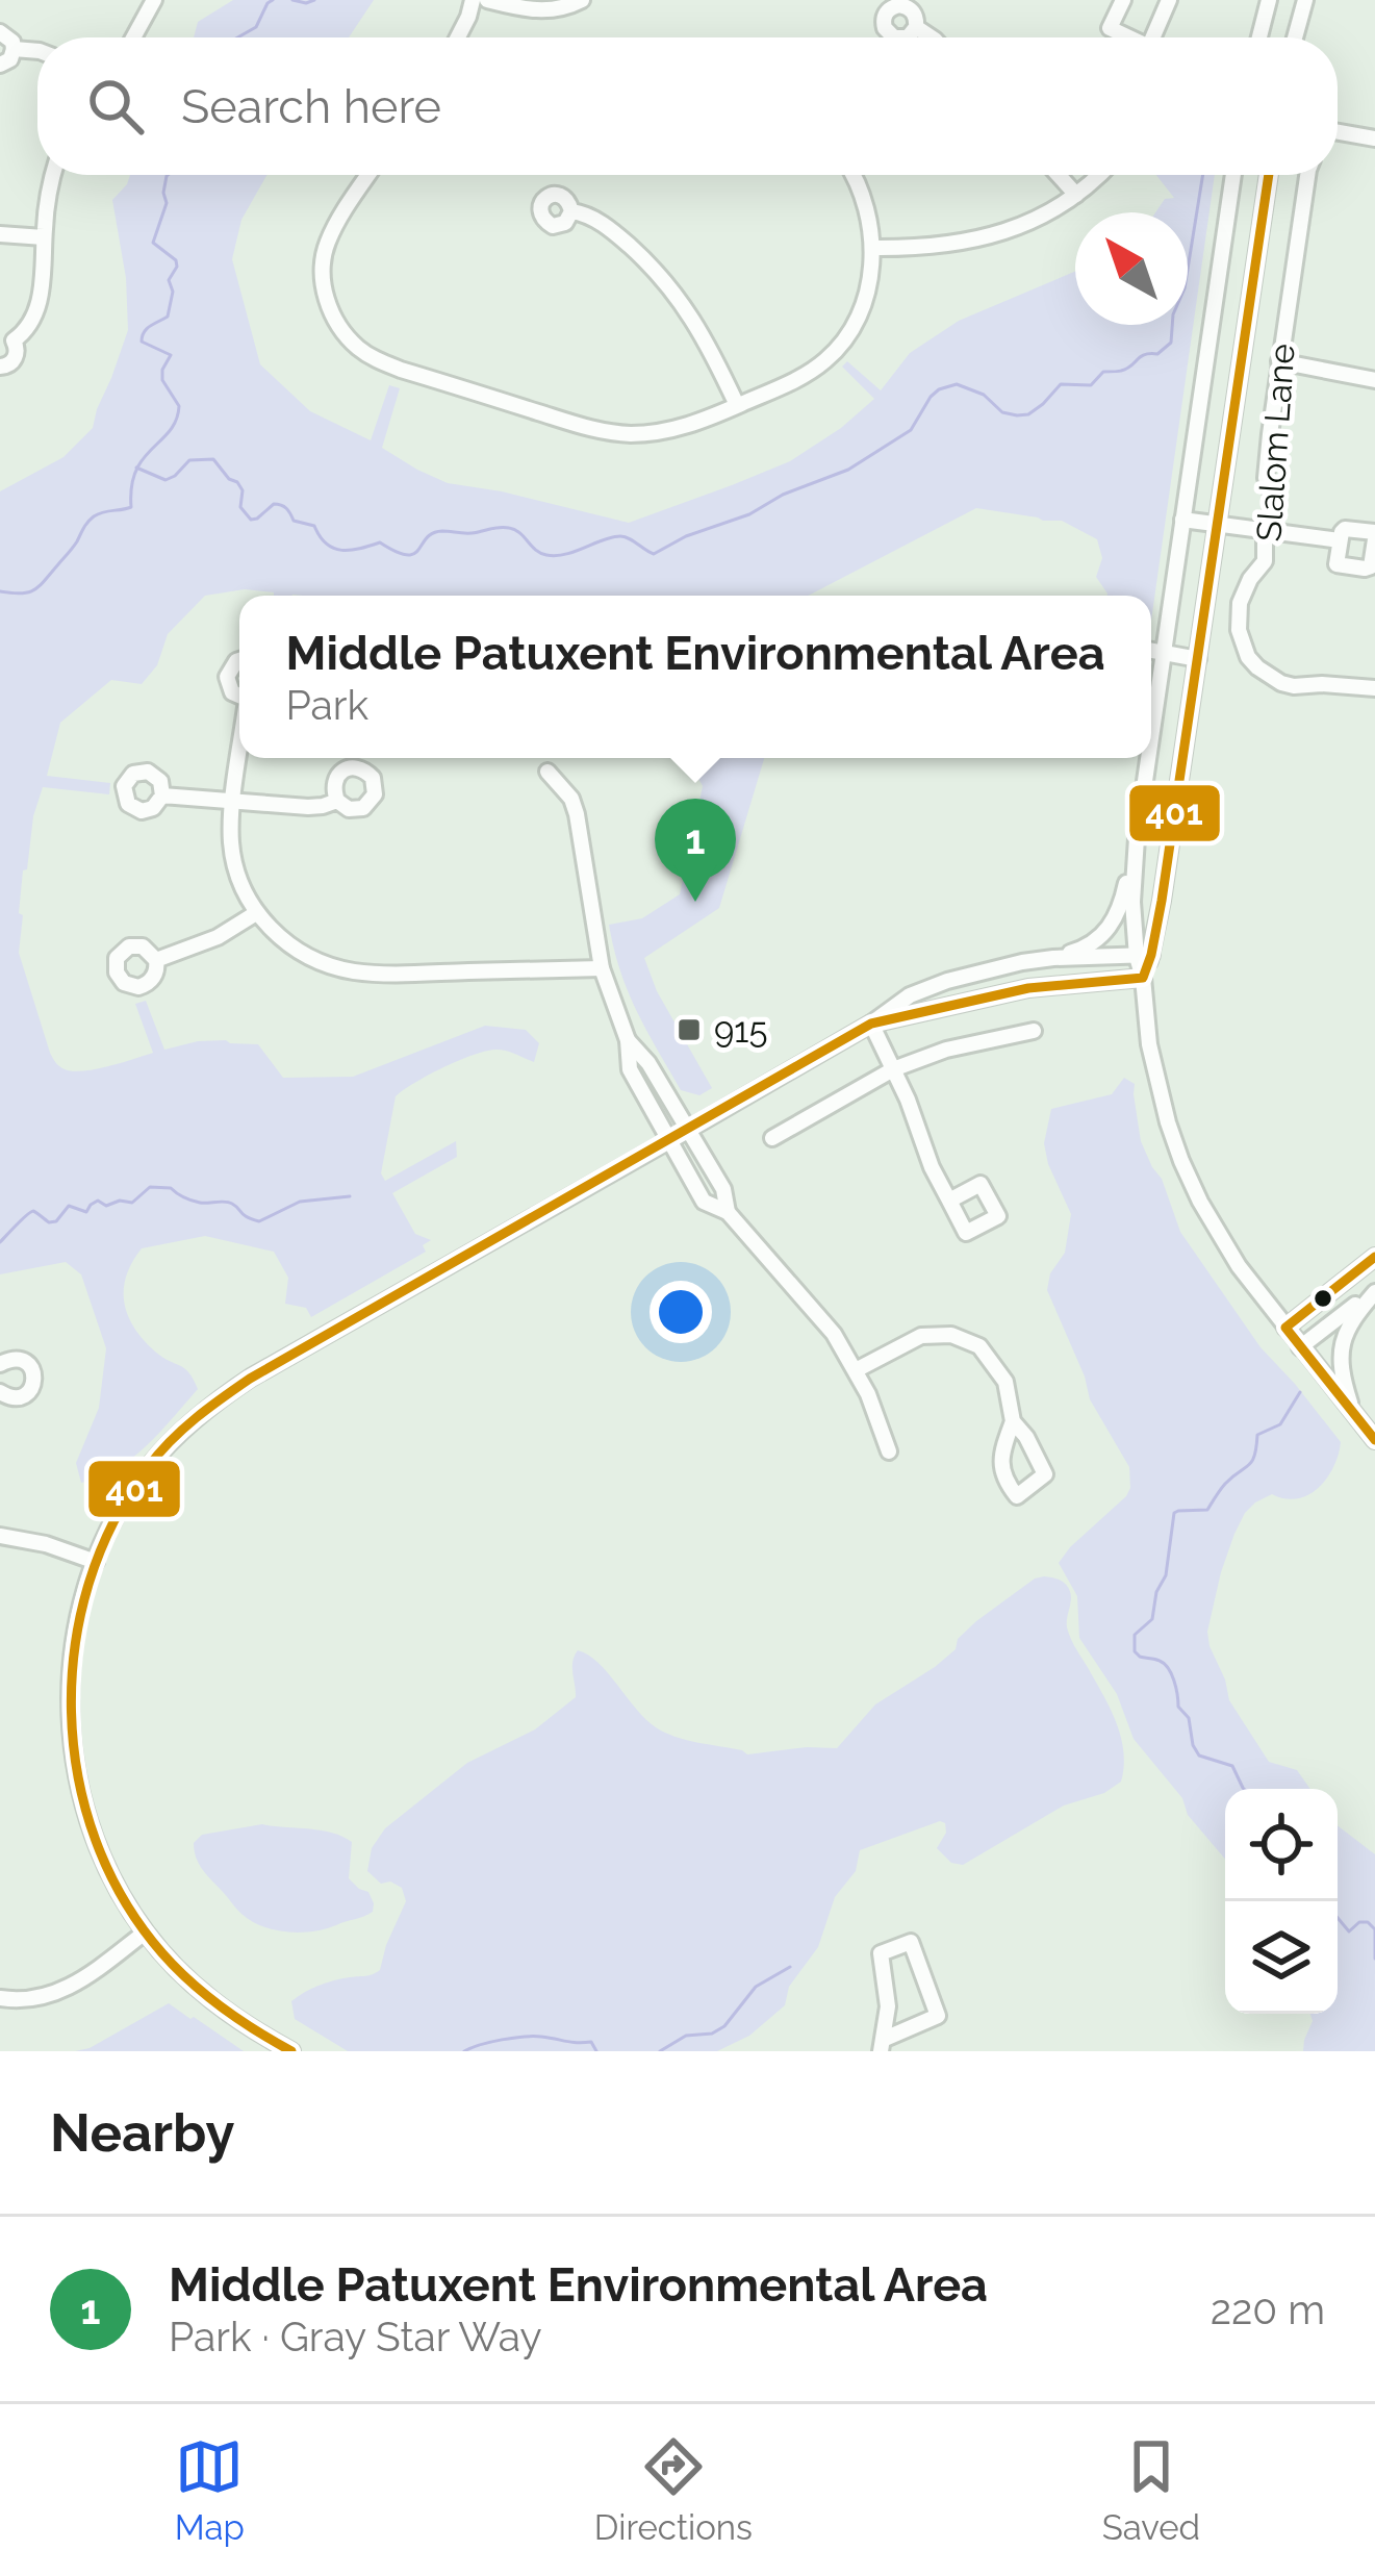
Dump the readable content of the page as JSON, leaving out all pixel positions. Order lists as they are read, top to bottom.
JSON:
{
  "streets": {
    "street": ["Slalom Lane"]
  },
  "places": {
    "transit": ["915"]
  },
  "lines": ["transit line 401"],
  "north": "top left",
  "page": {
    "search": "Search here",
    "popup": ["Middle Patuxent Environmental Area", "Park"],
    "pins": "1",
    "heading": "Nearby",
    "list": [
      {
        "mark": "1",
        "name": "Middle Patuxent Environmental Area",
        "note": "Park · Gray Star Way",
        "value": "220 m"
      }
    ],
    "nav": ["Map", "Directions", "Saved"]
  }
}
